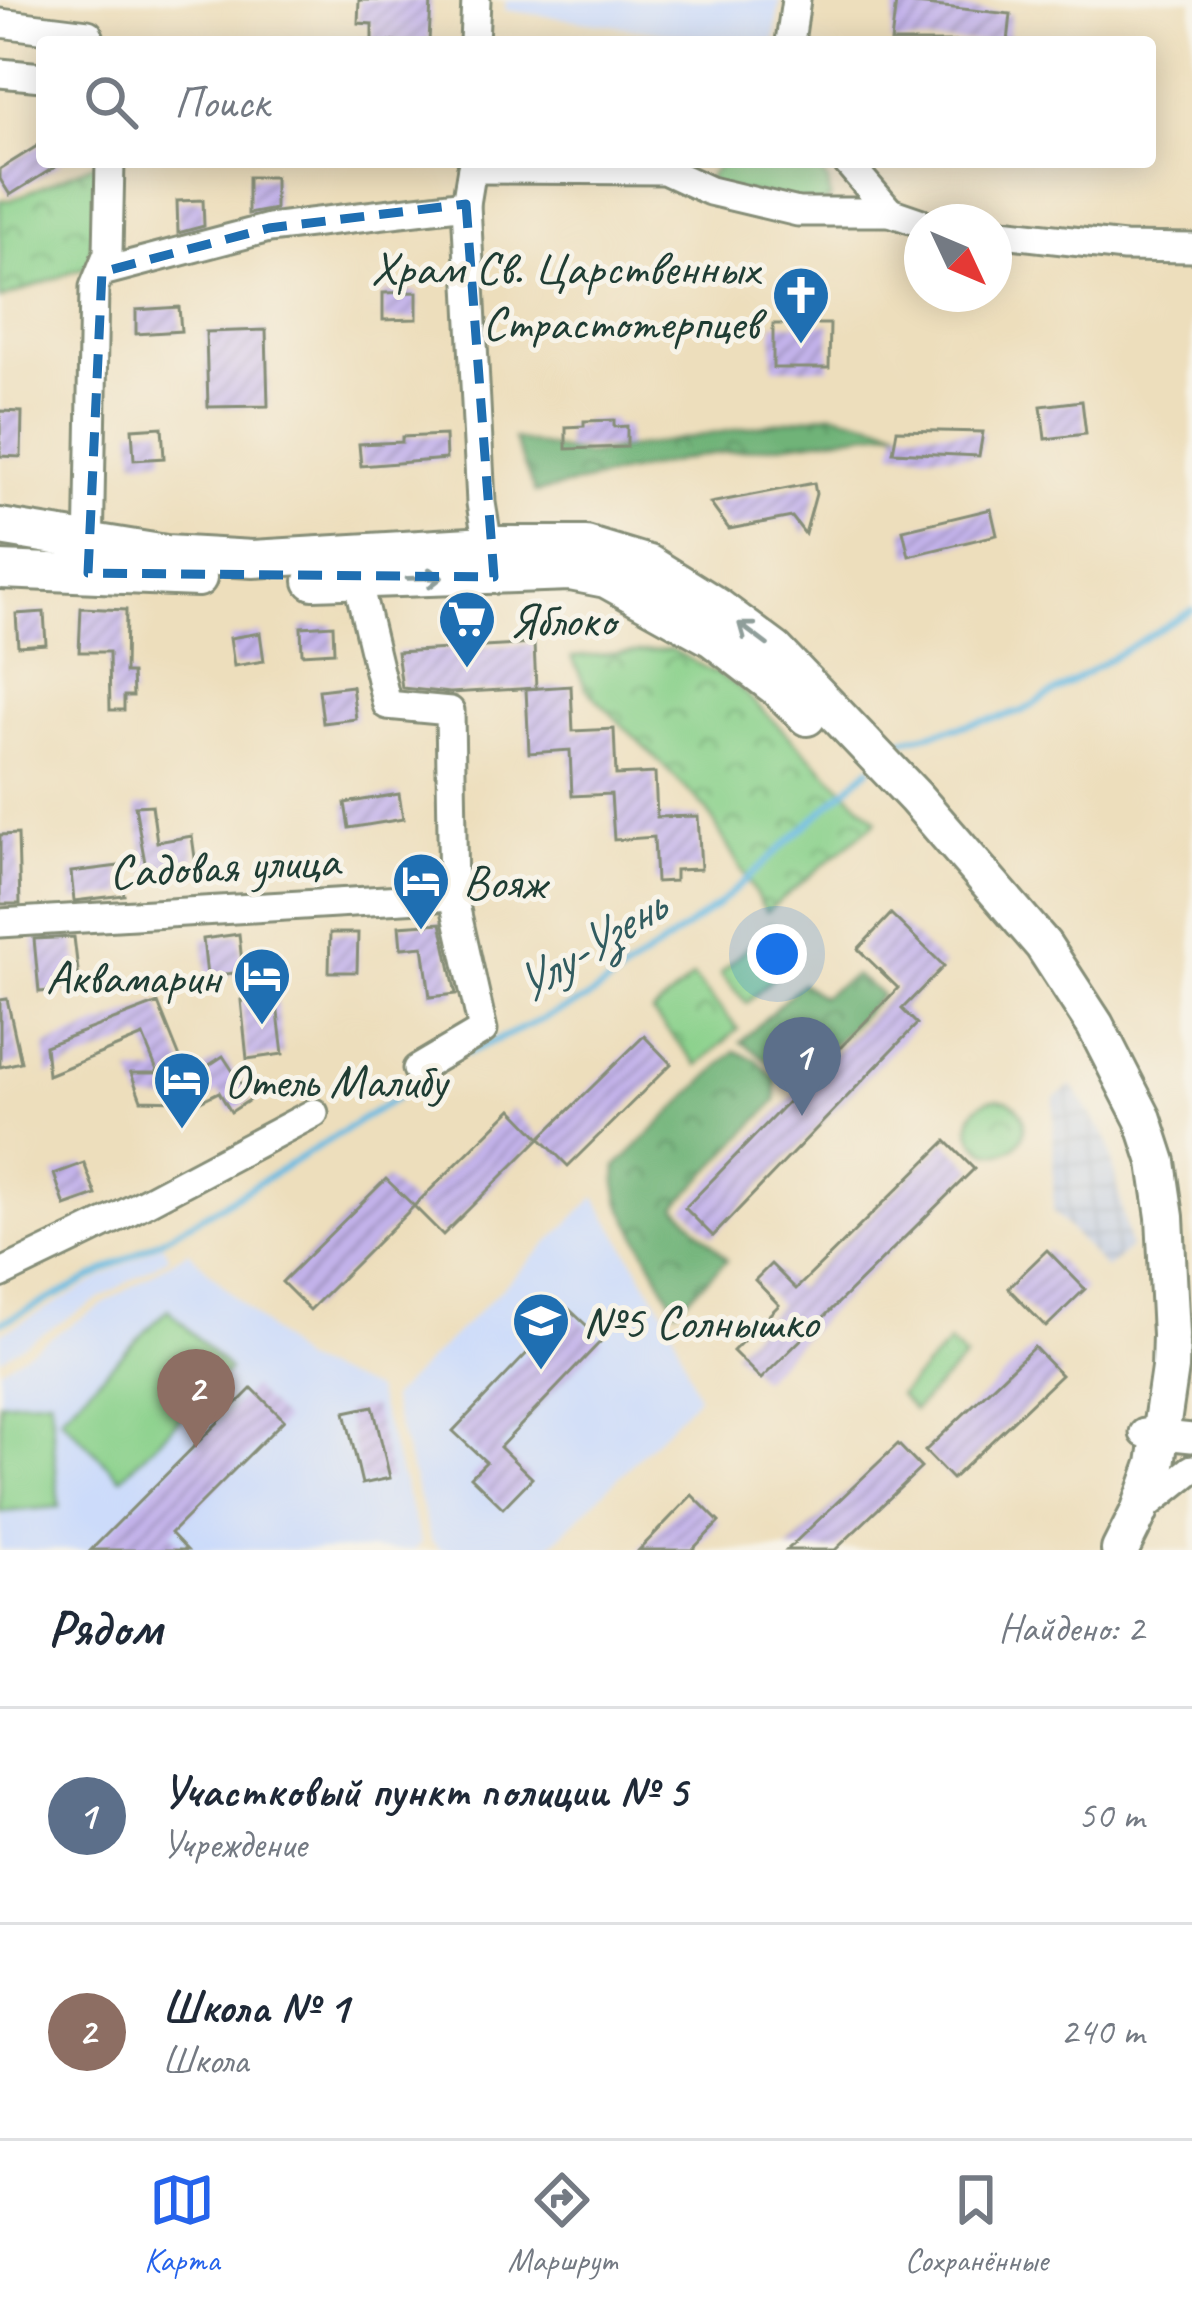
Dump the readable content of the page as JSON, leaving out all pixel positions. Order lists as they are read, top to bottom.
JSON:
{
  "streets": {
    "street": ["Садовая улица"]
  },
  "water": ["Улу-Узень"],
  "places": {
    "church": ["Храм Св. Царственных Страстотерпцев"],
    "supermarket": ["Яблоко"],
    "hotel": ["Вояж", "Аквамарин", "Отель Малибу"],
    "school or university": ["№5 Солнышко"]
  },
  "north": "bottom right",
  "page": {
    "search": "Поиск",
    "pins": ["1", "2"],
    "heading": ["Рядом", "Найдено: 2"],
    "list": [
      {
        "mark": "1",
        "name": "Участковый пункт полиции № 5",
        "note": "Учреждение",
        "value": "50 m"
      },
      {
        "mark": "2",
        "name": "Школа № 1",
        "note": "Школа",
        "value": "240 m"
      }
    ],
    "nav": ["Карта", "Маршрут", "Сохранённые"]
  }
}
